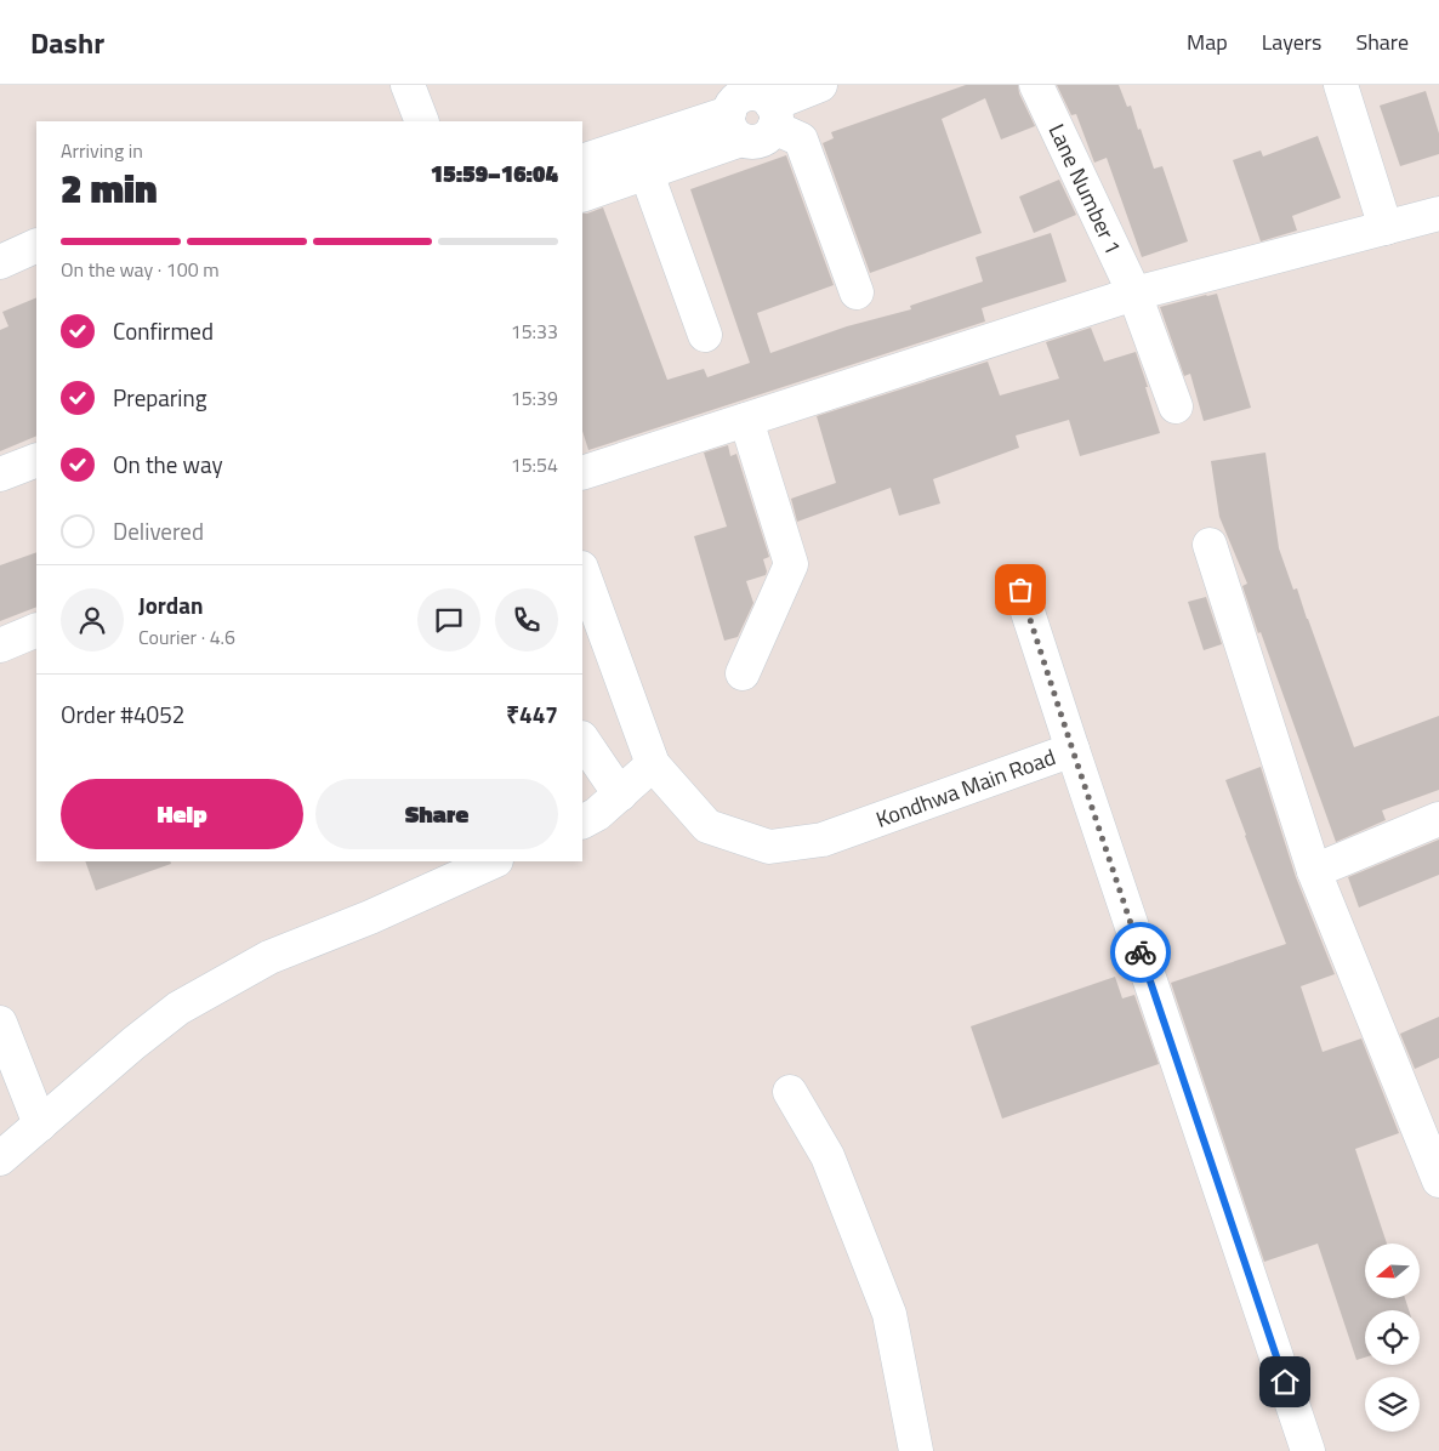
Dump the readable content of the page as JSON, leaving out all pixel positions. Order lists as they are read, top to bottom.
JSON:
{
  "streets": {
    "street": ["Lane Number 1", "Kondhwa Main Road"]
  },
  "north": "left",
  "page": {
    "header": "Dashr",
    "nav": ["Map", "Layers", "Share"],
    "heading": ["2 min", "Arriving in", "15:59–16:04"],
    "panel": [
      "Jordan",
      "Courier · 4.6",
      "Order #4052",
      "₹447"
    ],
    "bar": "On the way · 100 m",
    "list": [
      ["Confirmed", "15:33"],
      ["Preparing", "15:39"],
      ["On the way", "15:54"],
      "Delivered"
    ],
    "buttons": ["Help", "Share"]
  }
}
